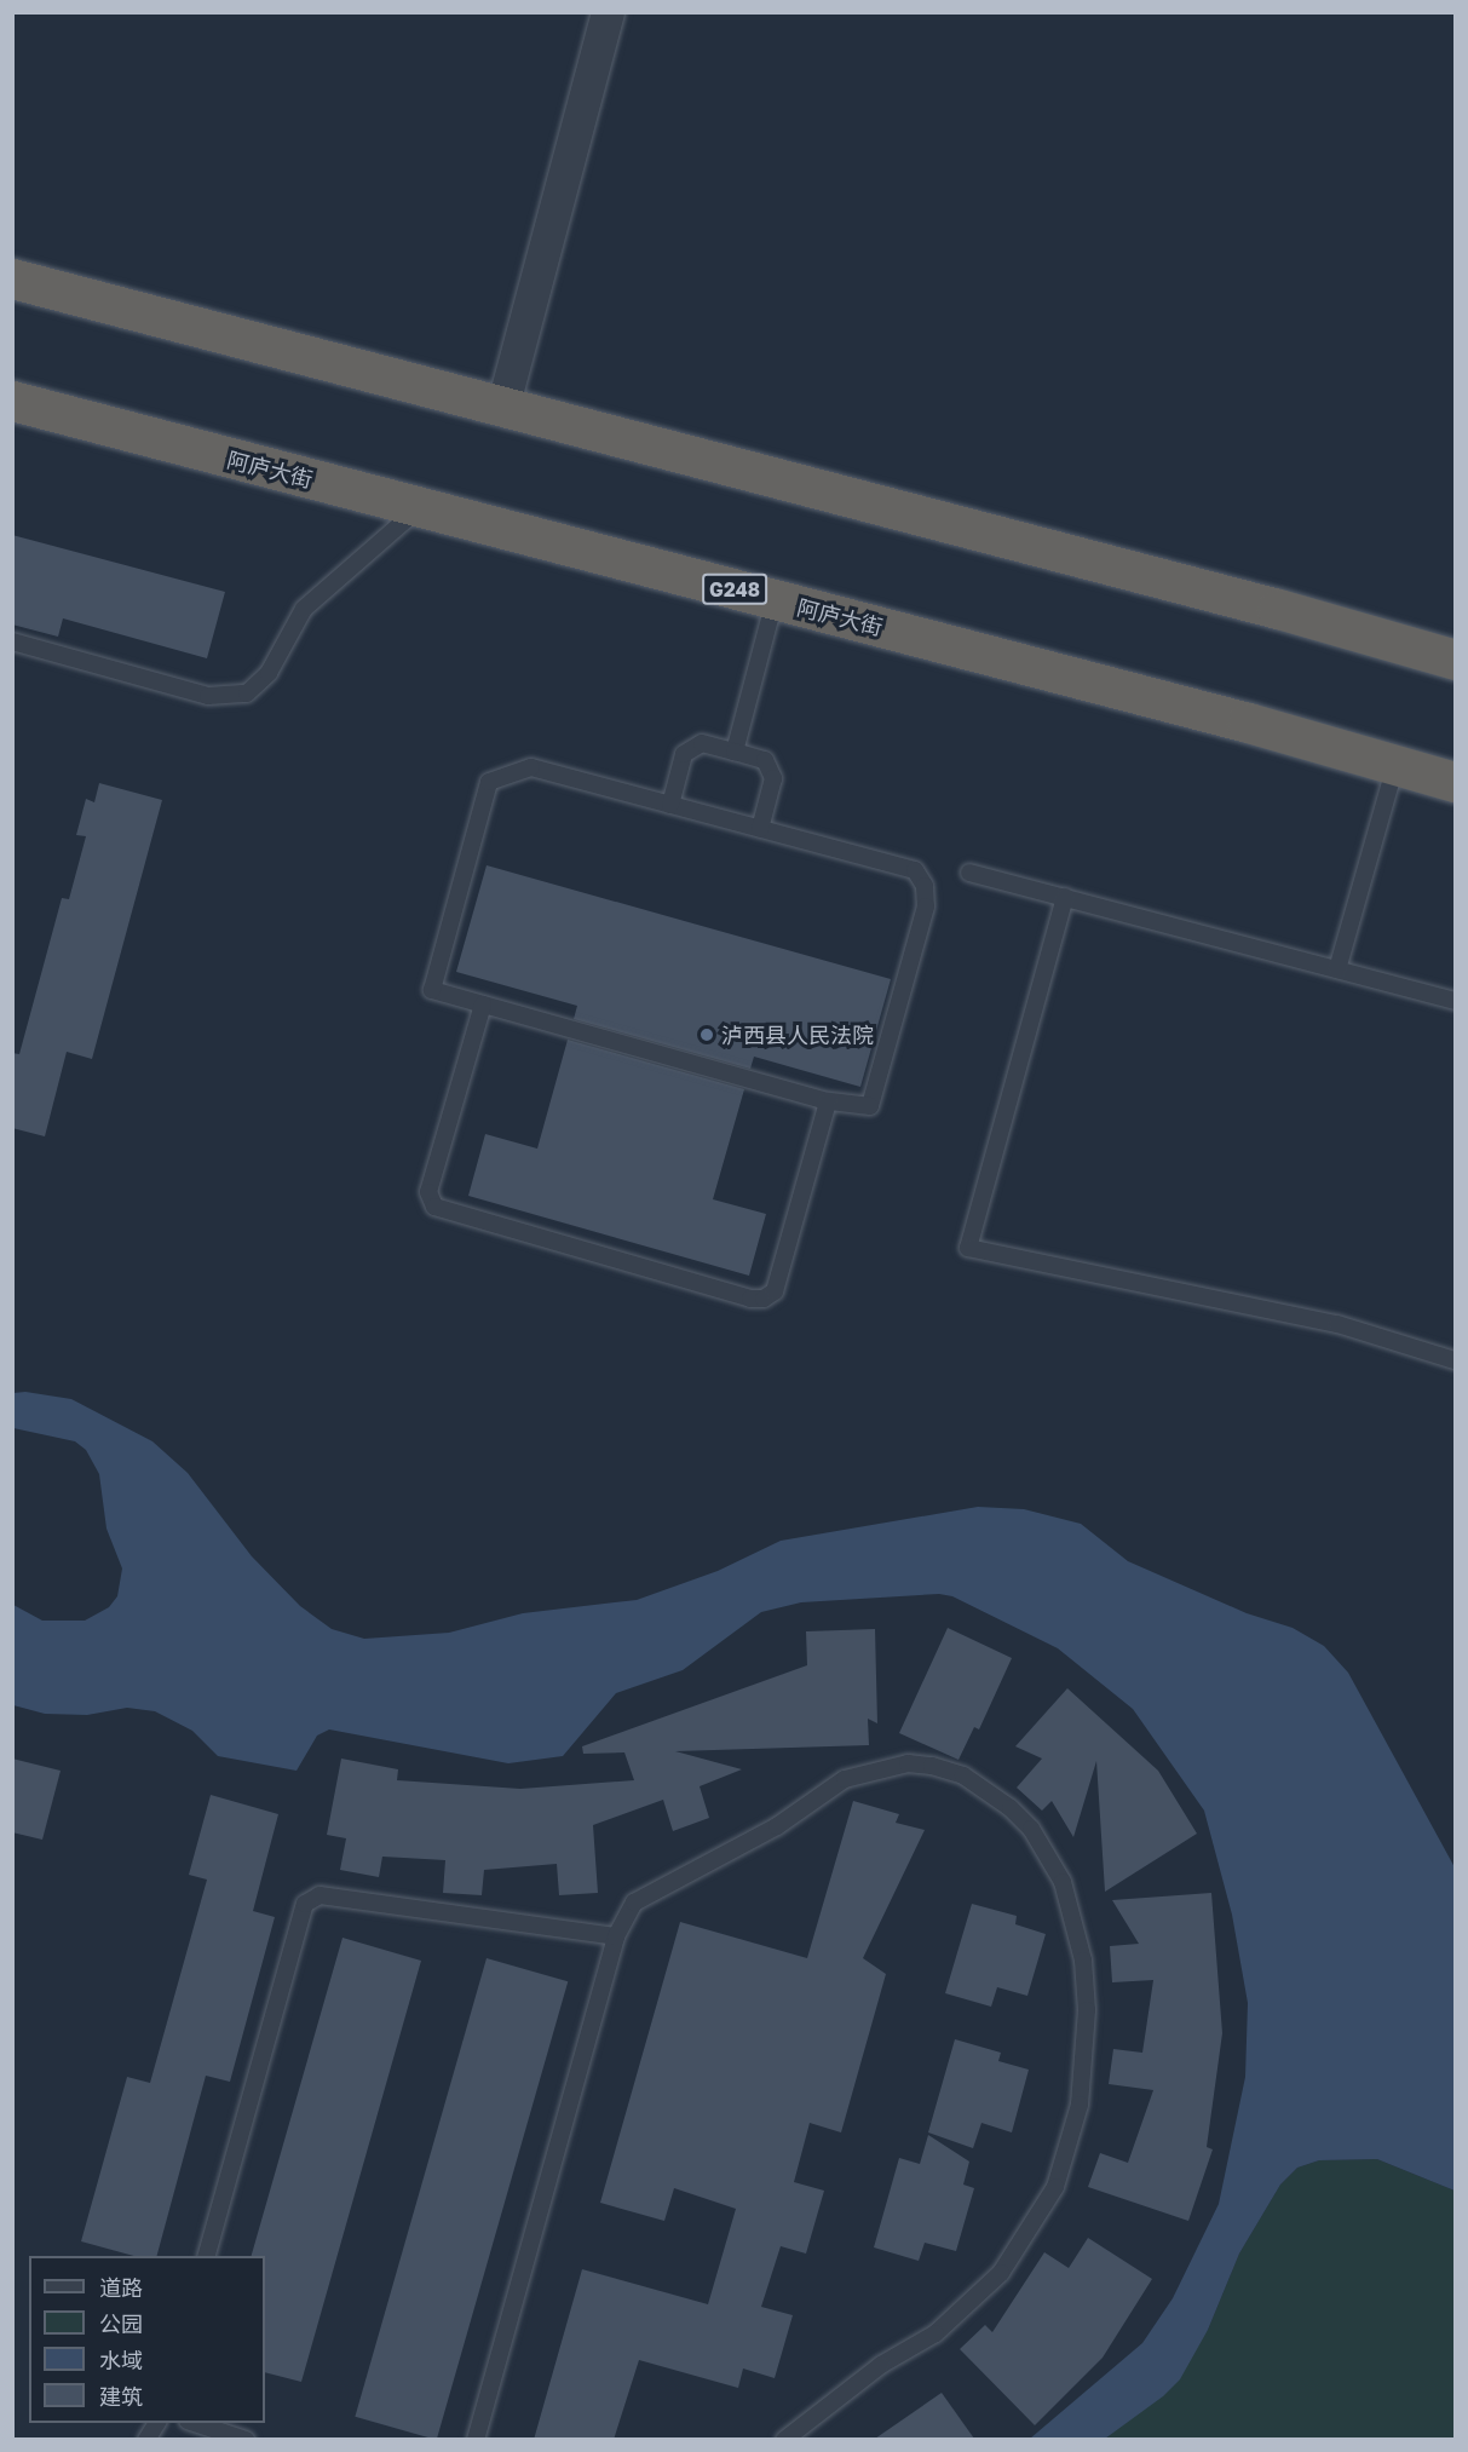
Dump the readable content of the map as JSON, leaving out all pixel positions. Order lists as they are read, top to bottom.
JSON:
{
  "streets": {
    "highway": ["阿庐大街", "G248"]
  },
  "places": ["泸西县人民法院"],
  "legend": [
    "道路",
    "公园",
    "水域",
    "建筑"
  ]
}
